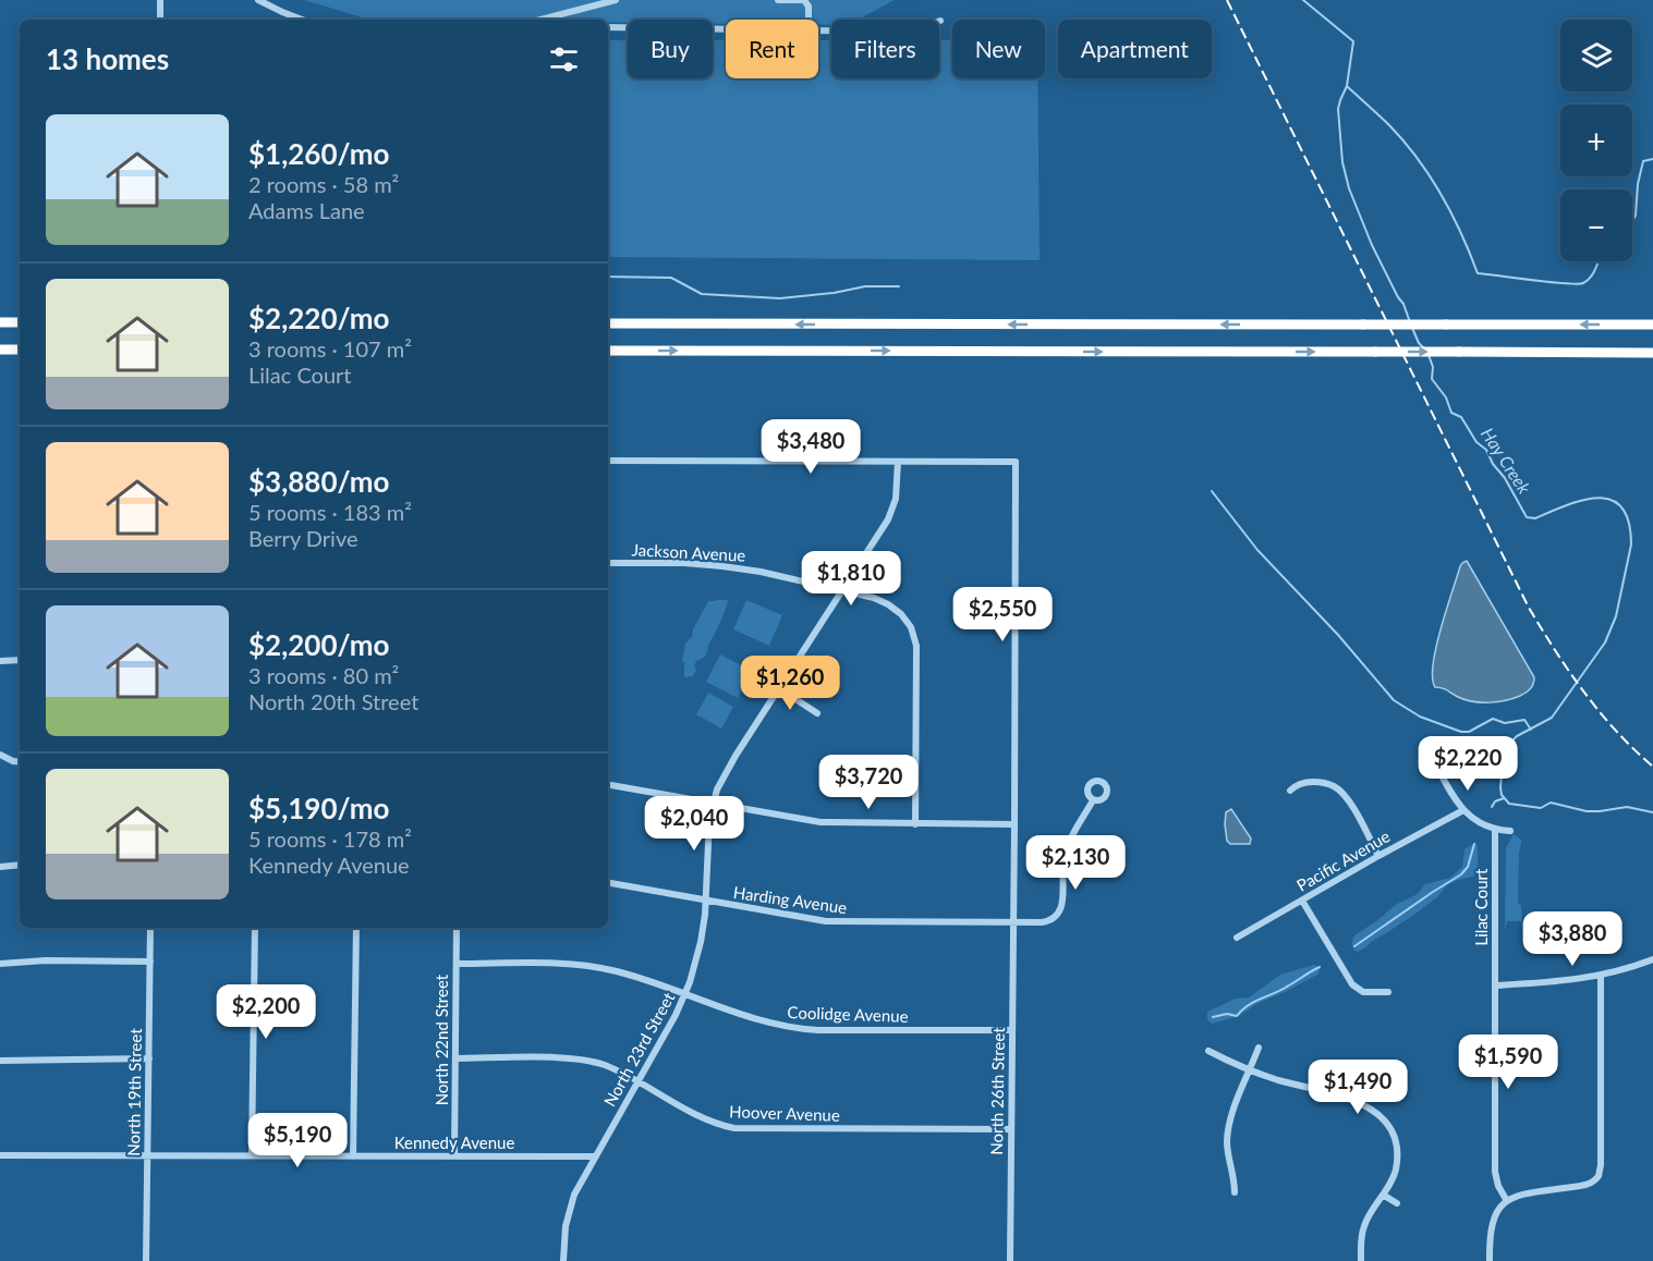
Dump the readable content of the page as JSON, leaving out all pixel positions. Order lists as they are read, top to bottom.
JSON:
{
  "streets": {
    "street": [
      "Jackson Avenue",
      "Pacific Avenue",
      "Harding Avenue",
      "Lilac Court",
      "Coolidge Avenue",
      "North 22nd Street",
      "North 23rd Street",
      "North 26th Street",
      "North 19th Street",
      "Hoover Avenue",
      "Kennedy Avenue"
    ]
  },
  "crossings": [
    ["Jackson Avenue", "North 23rd Street"],
    ["Harding Avenue", "North 23rd Street"],
    ["Harding Avenue", "North 26th Street"],
    ["Coolidge Avenue", "North 22nd Street"],
    ["Coolidge Avenue", "North 23rd Street"],
    ["Coolidge Avenue", "North 26th Street"],
    ["North 22nd Street", "Hoover Avenue"],
    ["North 22nd Street", "Kennedy Avenue"],
    ["North 23rd Street", "North 26th Street"],
    ["North 23rd Street", "Hoover Avenue"],
    ["North 23rd Street", "Kennedy Avenue"],
    ["North 26th Street", "Hoover Avenue"],
    ["North 19th Street", "Kennedy Avenue"]
  ],
  "water": ["Hay Creek"],
  "page": {
    "map_buttons": ["+", "−"],
    "chip": [
      "Buy",
      "Rent",
      "Filters",
      "New",
      "Apartment"
    ],
    "heading": "13 homes",
    "list": [
      {
        "name": "$1,260/mo",
        "note": "2 rooms · 58 m² · Adams Lane"
      },
      {
        "name": "$2,220/mo",
        "note": "3 rooms · 107 m² · Lilac Court"
      },
      {
        "name": "$3,880/mo",
        "note": "5 rooms · 183 m² · Berry Drive"
      },
      {
        "name": "$2,200/mo",
        "note": "3 rooms · 80 m² · North 20th Street"
      },
      {
        "name": "$5,190/mo",
        "note": "5 rooms · 178 m² · Kennedy Avenue"
      }
    ],
    "price": [
      "$3,480",
      "$1,810",
      "$2,550",
      "$1,260",
      "$2,220",
      "$3,720",
      "$2,040",
      "$2,130",
      "$3,880",
      "$2,200",
      "$1,590",
      "$1,490",
      "$5,190"
    ]
  }
}
